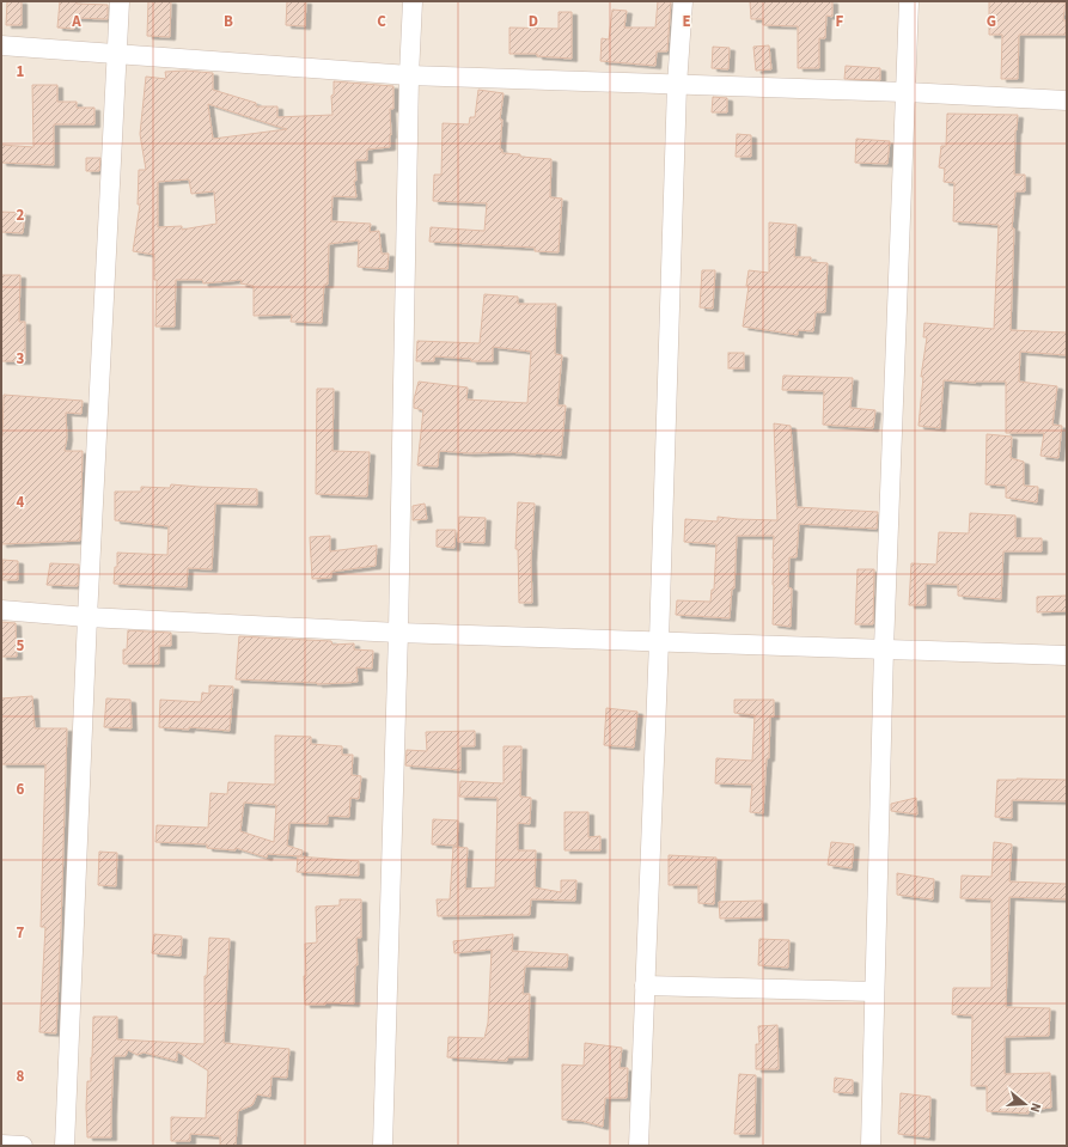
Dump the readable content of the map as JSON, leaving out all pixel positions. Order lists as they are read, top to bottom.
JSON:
{
  "north": "right",
  "grid": {
    "columns": [
      "A",
      "B",
      "C",
      "D",
      "E",
      "F",
      "G"
    ],
    "rows": [
      "1",
      "2",
      "3",
      "4",
      "5",
      "6",
      "7",
      "8"
    ]
  }
}
